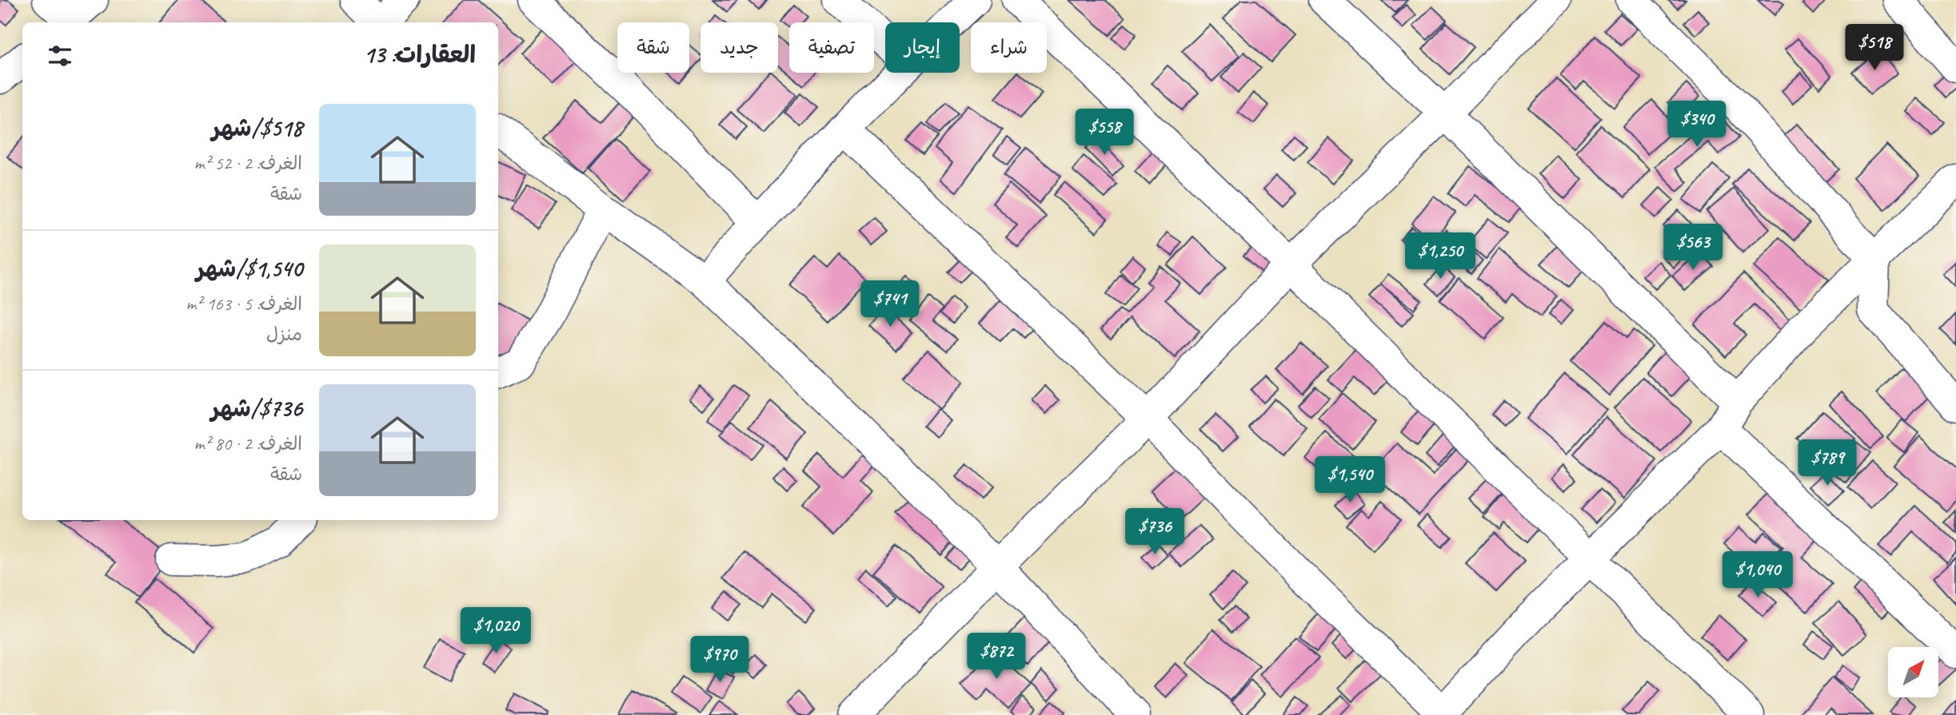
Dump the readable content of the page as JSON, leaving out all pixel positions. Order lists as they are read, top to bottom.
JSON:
{
  "north": "top right",
  "page": {
    "chip": [
      "شراء",
      "إيجار",
      "تصفية",
      "جديد",
      "شقة"
    ],
    "heading": "العقارات: 13",
    "price": [
      "$518",
      "$340",
      "$558",
      "$563",
      "$1,250",
      "$741",
      "$789",
      "$1,540",
      "$736",
      "$1,040",
      "$1,020",
      "$872",
      "$970"
    ],
    "list": [
      {
        "name": "$518/شهر",
        "note": "الغرف: 2 · 52 m² · شقة"
      },
      {
        "name": "$1,540/شهر",
        "note": "الغرف: 5 · 163 m² · منزل"
      },
      {
        "name": "$736/شهر",
        "note": "الغرف: 2 · 80 m² · شقة"
      }
    ]
  }
}
